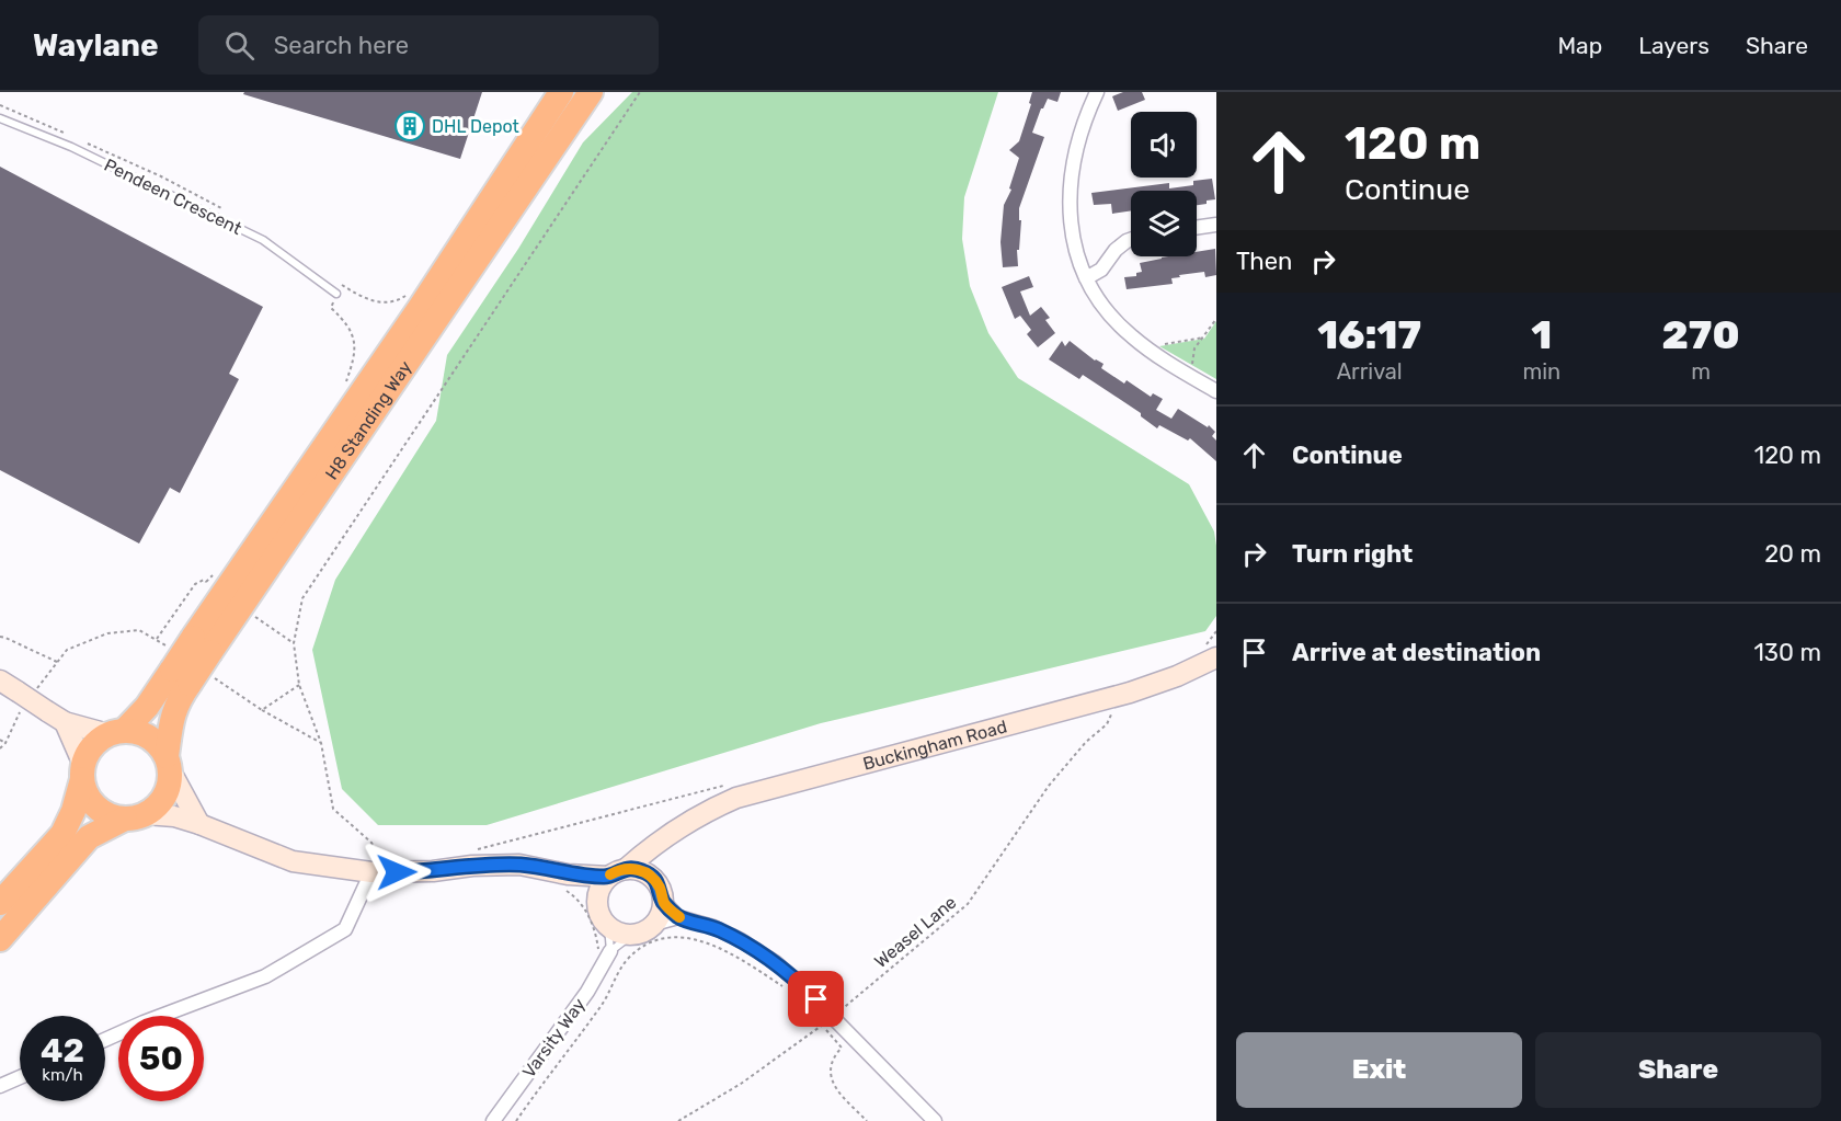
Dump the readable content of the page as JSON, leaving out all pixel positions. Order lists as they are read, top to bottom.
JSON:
{
  "streets": {
    "highway": ["H8 Standing Way"],
    "main road": ["Buckingham Road"],
    "street": ["Varsity Way"],
    "lane": ["Pendeen Crescent"],
    "path": ["Weasel Lane"]
  },
  "places": {
    "building": ["DHL Depot"]
  },
  "page": {
    "header": "Waylane",
    "search": "Search here",
    "nav": ["Map", "Layers", "Share"],
    "turn": ["120 m", "Continue"],
    "then": "Then",
    "eta": [
      "16:17",
      "Arrival",
      "1",
      "min",
      "270",
      "m"
    ],
    "list": [
      {
        "name": "Continue",
        "value": "120 m"
      },
      {
        "name": "Turn right",
        "value": "20 m"
      },
      {
        "name": "Arrive at destination",
        "value": "130 m"
      }
    ],
    "speed": "42 km/h",
    "limit": "50",
    "buttons": ["Exit", "Share"]
  }
}
